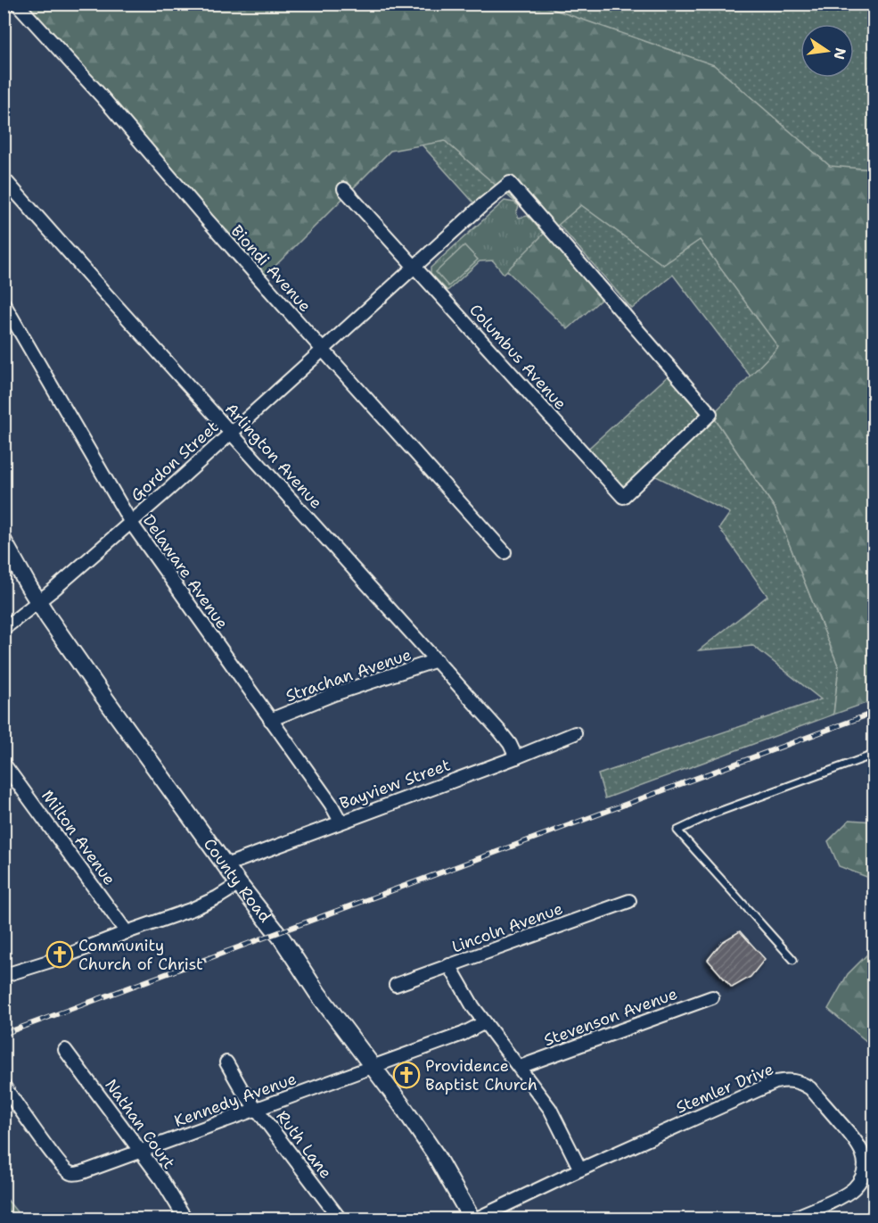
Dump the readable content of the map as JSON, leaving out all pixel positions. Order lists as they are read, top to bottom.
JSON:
{
  "streets": {
    "street": [
      "Biondi Avenue",
      "Columbus Avenue",
      "Arlington Avenue",
      "Gordon Street",
      "Delaware Avenue",
      "Strachan Avenue",
      "Bayview Street",
      "Milton Avenue",
      "County Road",
      "Lincoln Avenue",
      "Stevenson Avenue",
      "Stemler Drive",
      "Kennedy Avenue",
      "Nathan Court",
      "Ruth Lane"
    ]
  },
  "crossings": [
    ["Biondi Avenue", "Gordon Street"],
    ["Columbus Avenue", "Gordon Street"],
    ["Arlington Avenue", "Gordon Street"],
    ["Arlington Avenue", "Strachan Avenue"],
    ["Arlington Avenue", "Bayview Street"],
    ["Gordon Street", "Delaware Avenue"],
    ["Gordon Street", "County Road"],
    ["Delaware Avenue", "Strachan Avenue"],
    ["Delaware Avenue", "Bayview Street"],
    ["Bayview Street", "County Road"],
    ["County Road", "Kennedy Avenue"],
    ["Kennedy Avenue", "Nathan Court"],
    ["Kennedy Avenue", "Ruth Lane"]
  ],
  "places": {
    "church": ["Community Church of Christ", "Providence Baptist Church"]
  },
  "north": "right"
}
